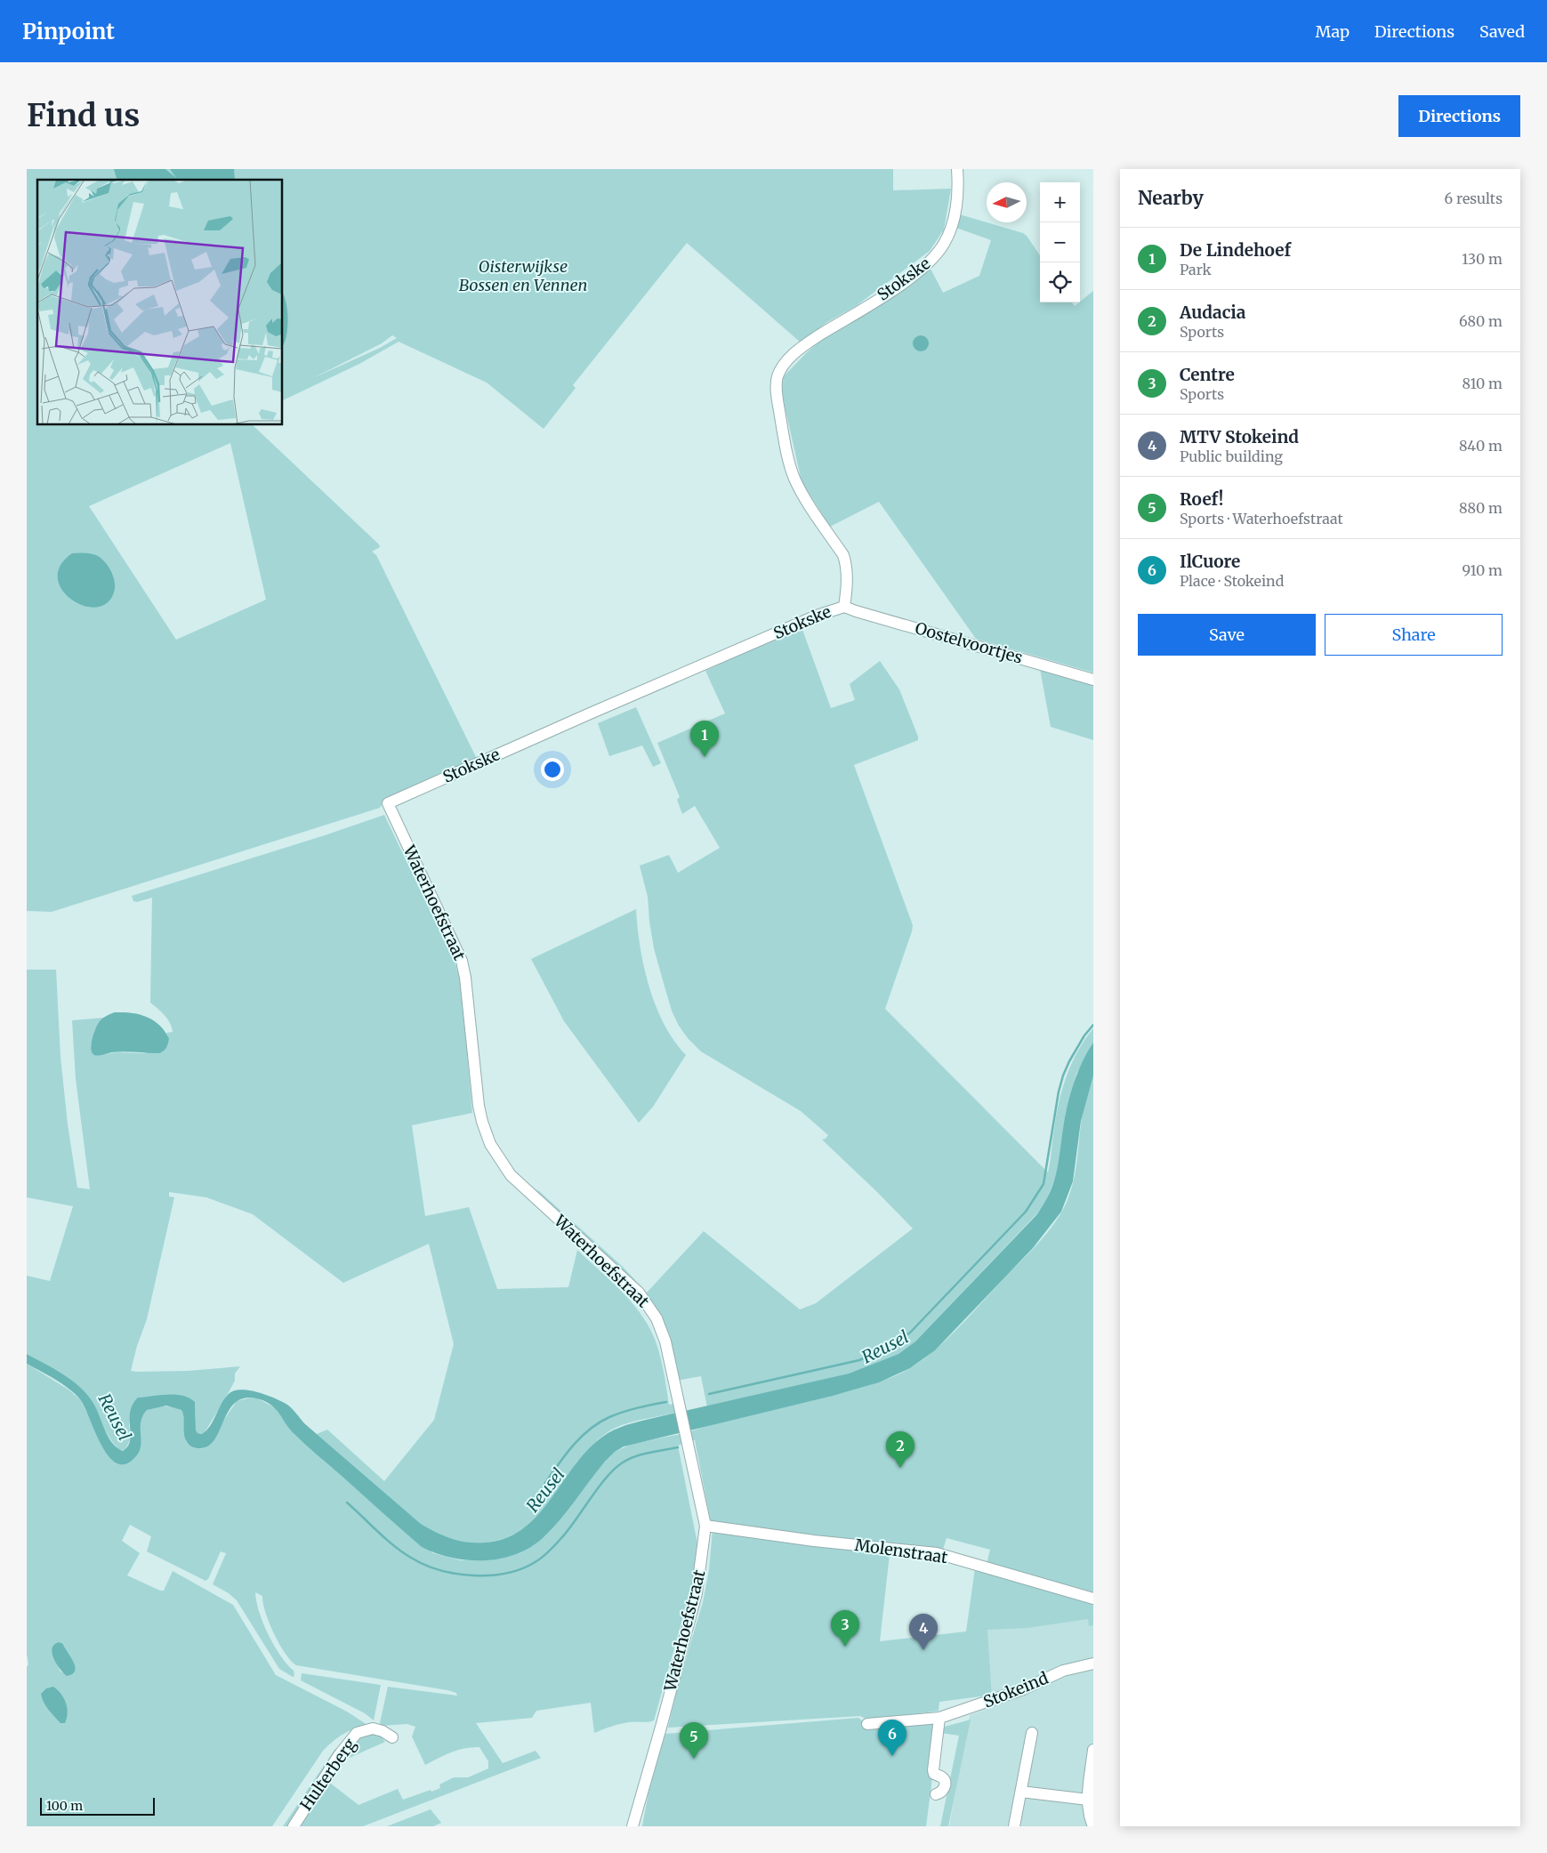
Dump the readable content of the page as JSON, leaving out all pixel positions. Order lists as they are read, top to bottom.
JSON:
{
  "streets": {
    "street": [
      "Stokske",
      "Oostelvoortjes",
      "Waterhoefstraat",
      "Molenstraat",
      "Stokeind",
      "Hulterberg"
    ]
  },
  "crossings": [
    ["Stokske", "Oostelvoortjes"],
    ["Stokske", "Waterhoefstraat"],
    ["Waterhoefstraat", "Molenstraat"]
  ],
  "water": ["Reusel"],
  "parks": ["Oisterwijkse Bossen en Vennen"],
  "scale_bar": "100 m",
  "north": "left",
  "page": {
    "header": "Pinpoint",
    "nav": ["Map", "Directions", "Saved"],
    "buttons": [
      "Directions",
      ["Save", "Share"]
    ],
    "title": "Find us",
    "heading": ["Nearby", "6 results"],
    "map_buttons": ["+", "−"],
    "list": [
      {
        "mark": "1",
        "name": "De Lindehoef",
        "note": "Park",
        "value": "130 m"
      },
      {
        "mark": "2",
        "name": "Audacia",
        "note": "Sports",
        "value": "680 m"
      },
      {
        "mark": "3",
        "name": "Centre",
        "note": "Sports",
        "value": "810 m"
      },
      {
        "mark": "4",
        "name": "MTV Stokeind",
        "note": "Public building",
        "value": "840 m"
      },
      {
        "mark": "5",
        "name": "Roef!",
        "note": "Sports · Waterhoefstraat",
        "value": "880 m"
      },
      {
        "mark": "6",
        "name": "IlCuore",
        "note": "Place · Stokeind",
        "value": "910 m"
      }
    ],
    "pins": [
      "1",
      "2",
      "3",
      "4",
      "6",
      "5"
    ],
    "scale": "100 m"
  }
}
